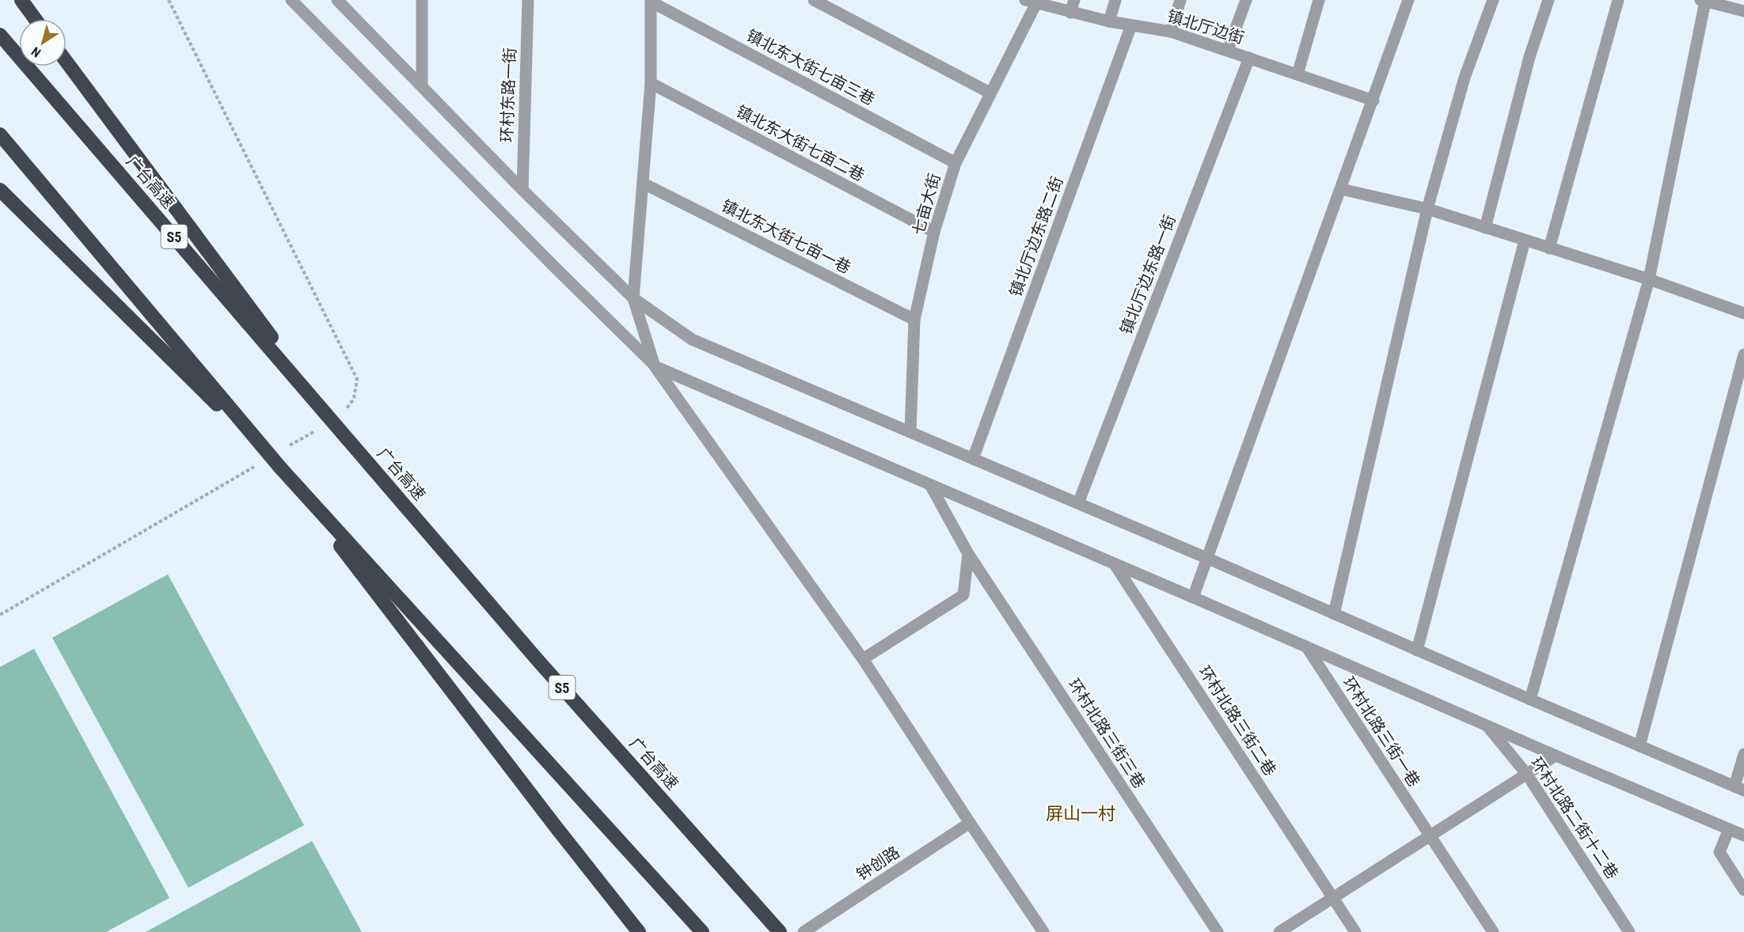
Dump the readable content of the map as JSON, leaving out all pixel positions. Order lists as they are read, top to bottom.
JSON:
{
  "streets": {
    "highway": ["广台高速", "S5"],
    "street": [
      "镇北厅边街",
      "镇北东大街七亩三巷",
      "环村东路一街",
      "镇北东大街七亩二巷",
      "七亩大街",
      "镇北东大街七亩一巷",
      "镇北厅边东路二街",
      "镇北厅边东路一街",
      "环村北路三街二巷",
      "环村北路三街一巷",
      "环村北路三街三巷",
      "环村北路二街十二巷",
      "钟创路"
    ]
  },
  "crossings": [
    ["镇北厅边街", "七亩大街"],
    ["镇北厅边街", "镇北厅边东路二街"],
    ["镇北厅边街", "镇北厅边东路一街"],
    ["镇北东大街七亩三巷", "七亩大街"],
    ["镇北东大街七亩二巷", "七亩大街"],
    ["七亩大街", "镇北东大街七亩一巷"]
  ],
  "districts": ["屏山一村"],
  "north": "bottom left"
}
